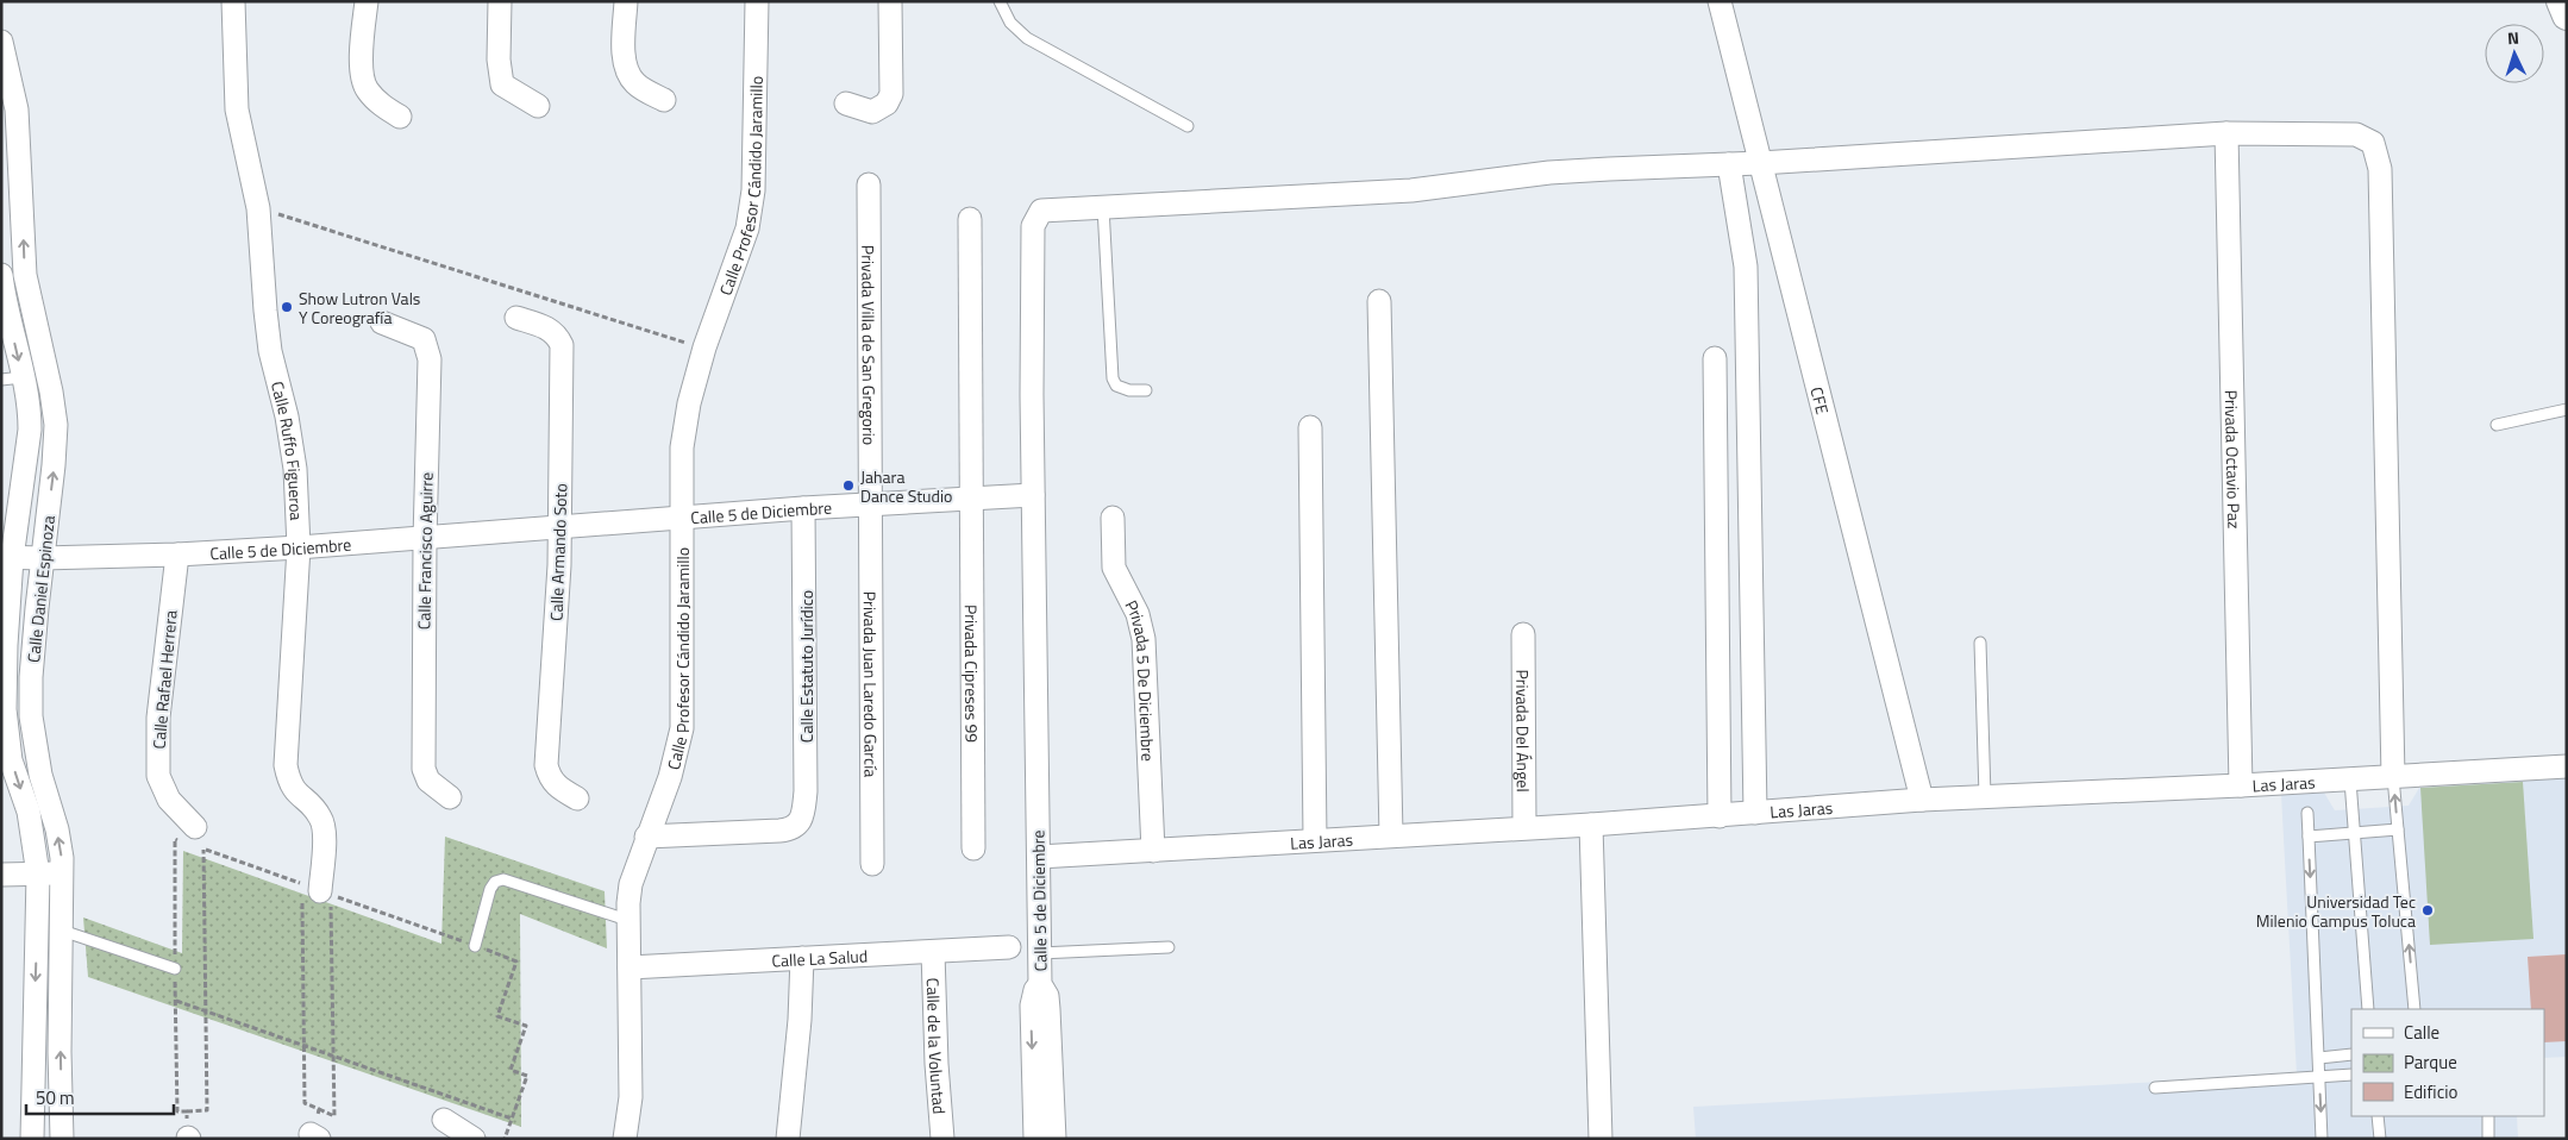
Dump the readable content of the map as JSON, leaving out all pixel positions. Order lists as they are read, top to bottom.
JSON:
{
  "streets": {
    "street": [
      "Calle Profesor Cándido Jaramillo",
      "Privada Villa de San Gregorio",
      "CFE",
      "Calle Ruffo Figueroa",
      "Privada Octavio Paz",
      "Calle 5 de Diciembre",
      "Calle Francisco Aguirre",
      "Calle Armando Soto",
      "Calle Daniel Espinoza",
      "Calle Estatuto Jurídico",
      "Privada Cipreses 99",
      "Calle Rafael Herrera",
      "Privada 5 De Diciembre",
      "Privada Juan Laredo García",
      "Privada Del Ángel",
      "Las Jaras",
      "Calle La Salud",
      "Calle de la Voluntad"
    ]
  },
  "crossings": [
    ["Calle Profesor Cándido Jaramillo", "Calle 5 de Diciembre"],
    ["Calle Profesor Cándido Jaramillo", "Calle Estatuto Jurídico"],
    ["Calle Profesor Cándido Jaramillo", "Calle La Salud"],
    ["Privada Villa de San Gregorio", "Calle 5 de Diciembre"],
    ["Privada Villa de San Gregorio", "Privada Juan Laredo García"],
    ["CFE", "Las Jaras"],
    ["Calle Ruffo Figueroa", "Calle 5 de Diciembre"],
    ["Privada Octavio Paz", "Las Jaras"],
    ["Calle 5 de Diciembre", "Calle Francisco Aguirre"],
    ["Calle 5 de Diciembre", "Calle Armando Soto"],
    ["Calle 5 de Diciembre", "Calle Daniel Espinoza"],
    ["Calle 5 de Diciembre", "Calle Estatuto Jurídico"],
    ["Calle 5 de Diciembre", "Privada Cipreses 99"],
    ["Calle 5 de Diciembre", "Calle Rafael Herrera"],
    ["Calle 5 de Diciembre", "Privada Juan Laredo García"],
    ["Calle 5 de Diciembre", "Las Jaras"],
    ["Privada 5 De Diciembre", "Las Jaras"],
    ["Privada Del Ángel", "Las Jaras"],
    ["Calle La Salud", "Calle de la Voluntad"]
  ],
  "places": ["Show Lutron Vals Y Coreografía", "Jahara Dance Studio", "Universidad Tec Milenio Campus Toluca"],
  "legend": ["Calle", "Parque", "Edificio"],
  "scale_bar": "50 m",
  "north": "top"
}
